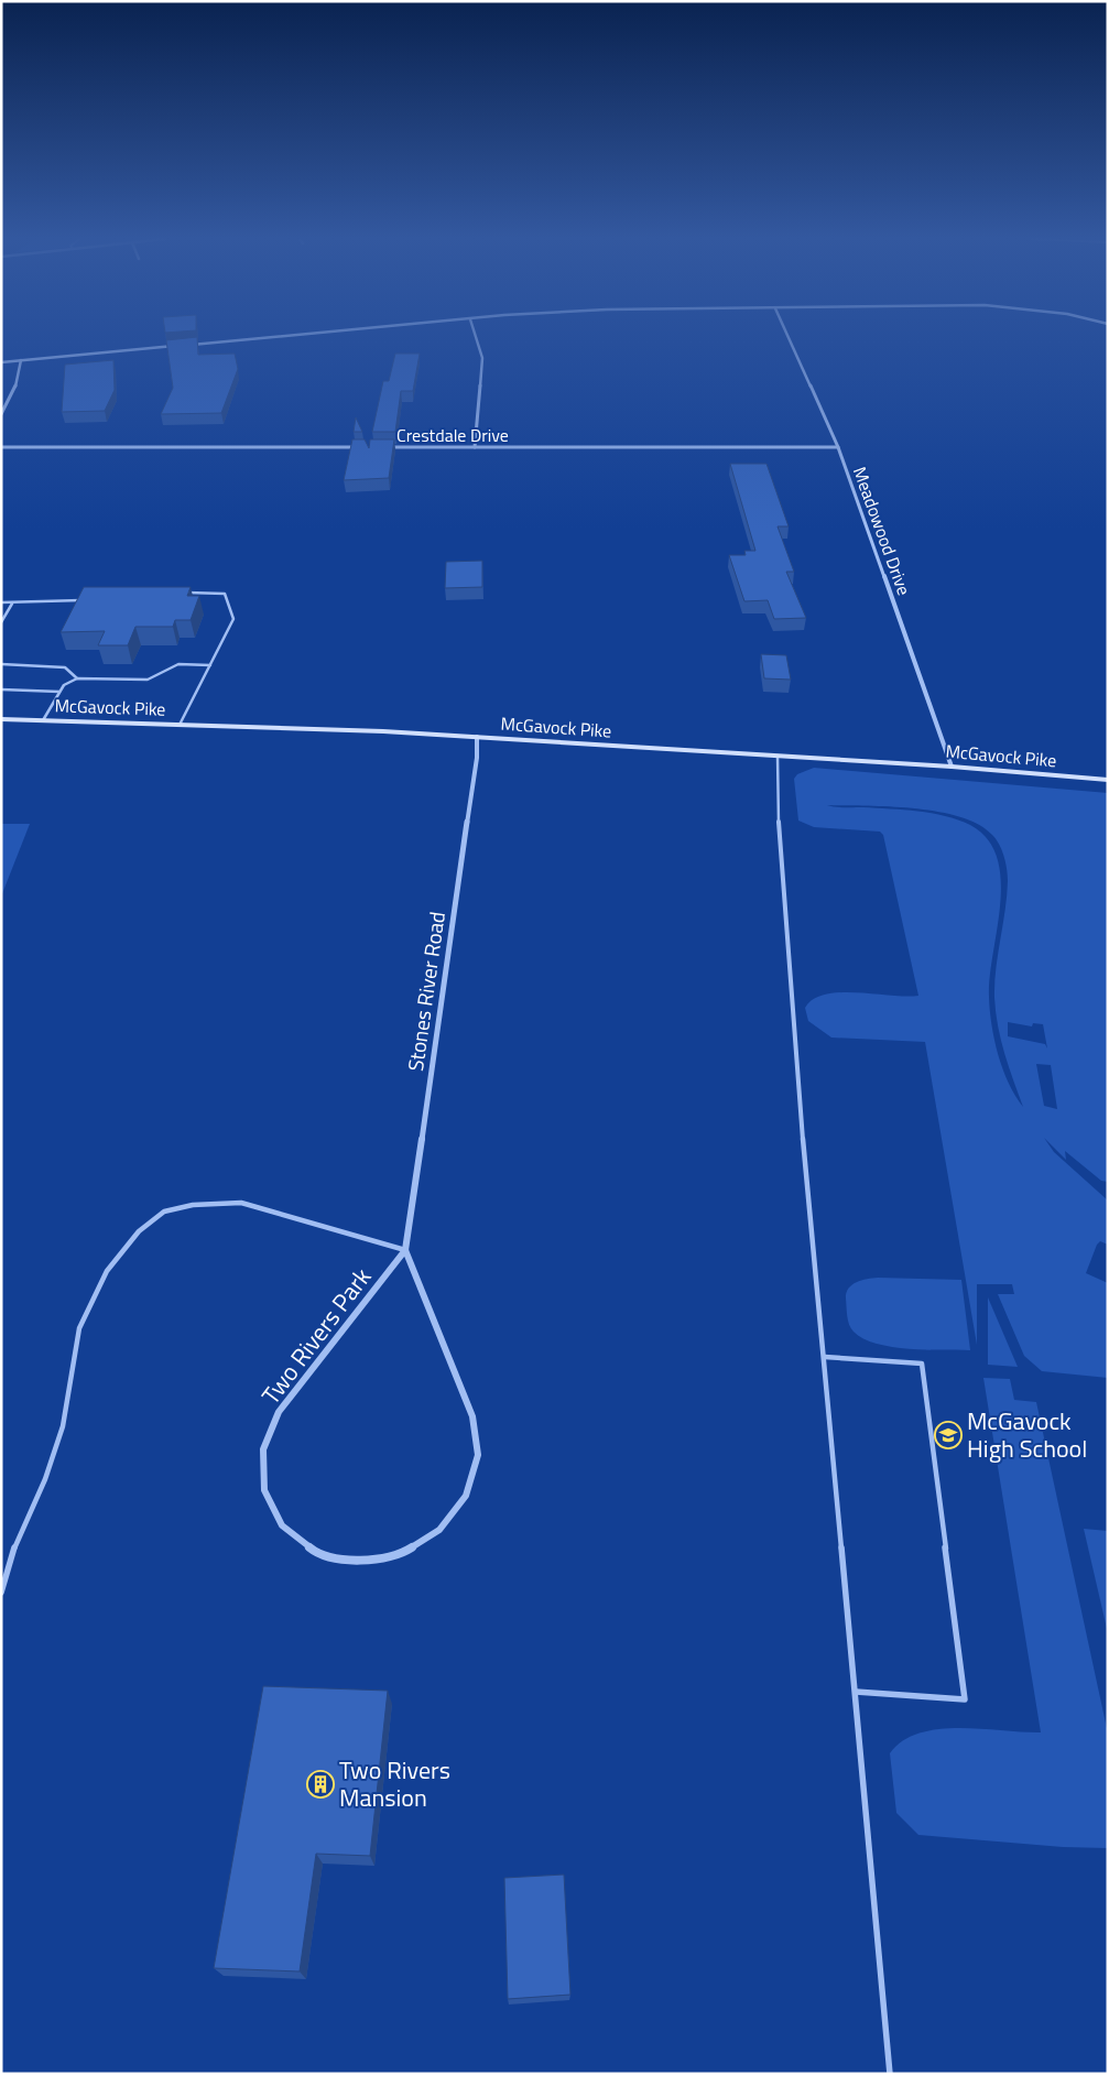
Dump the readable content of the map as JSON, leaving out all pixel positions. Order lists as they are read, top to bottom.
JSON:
{
  "streets": {
    "main road": ["McGavock Pike"],
    "street": [
      "Crestdale Drive",
      "Meadowood Drive",
      "Stones River Road",
      "Two Rivers Park"
    ]
  },
  "crossings": [
    ["Crestdale Drive", "Meadowood Drive"],
    ["Meadowood Drive", "McGavock Pike"],
    ["McGavock Pike", "Stones River Road"],
    ["Stones River Road", "Two Rivers Park"]
  ],
  "places": {
    "school or university": ["McGavock High School"],
    "building": ["Two Rivers Mansion"]
  }
}
